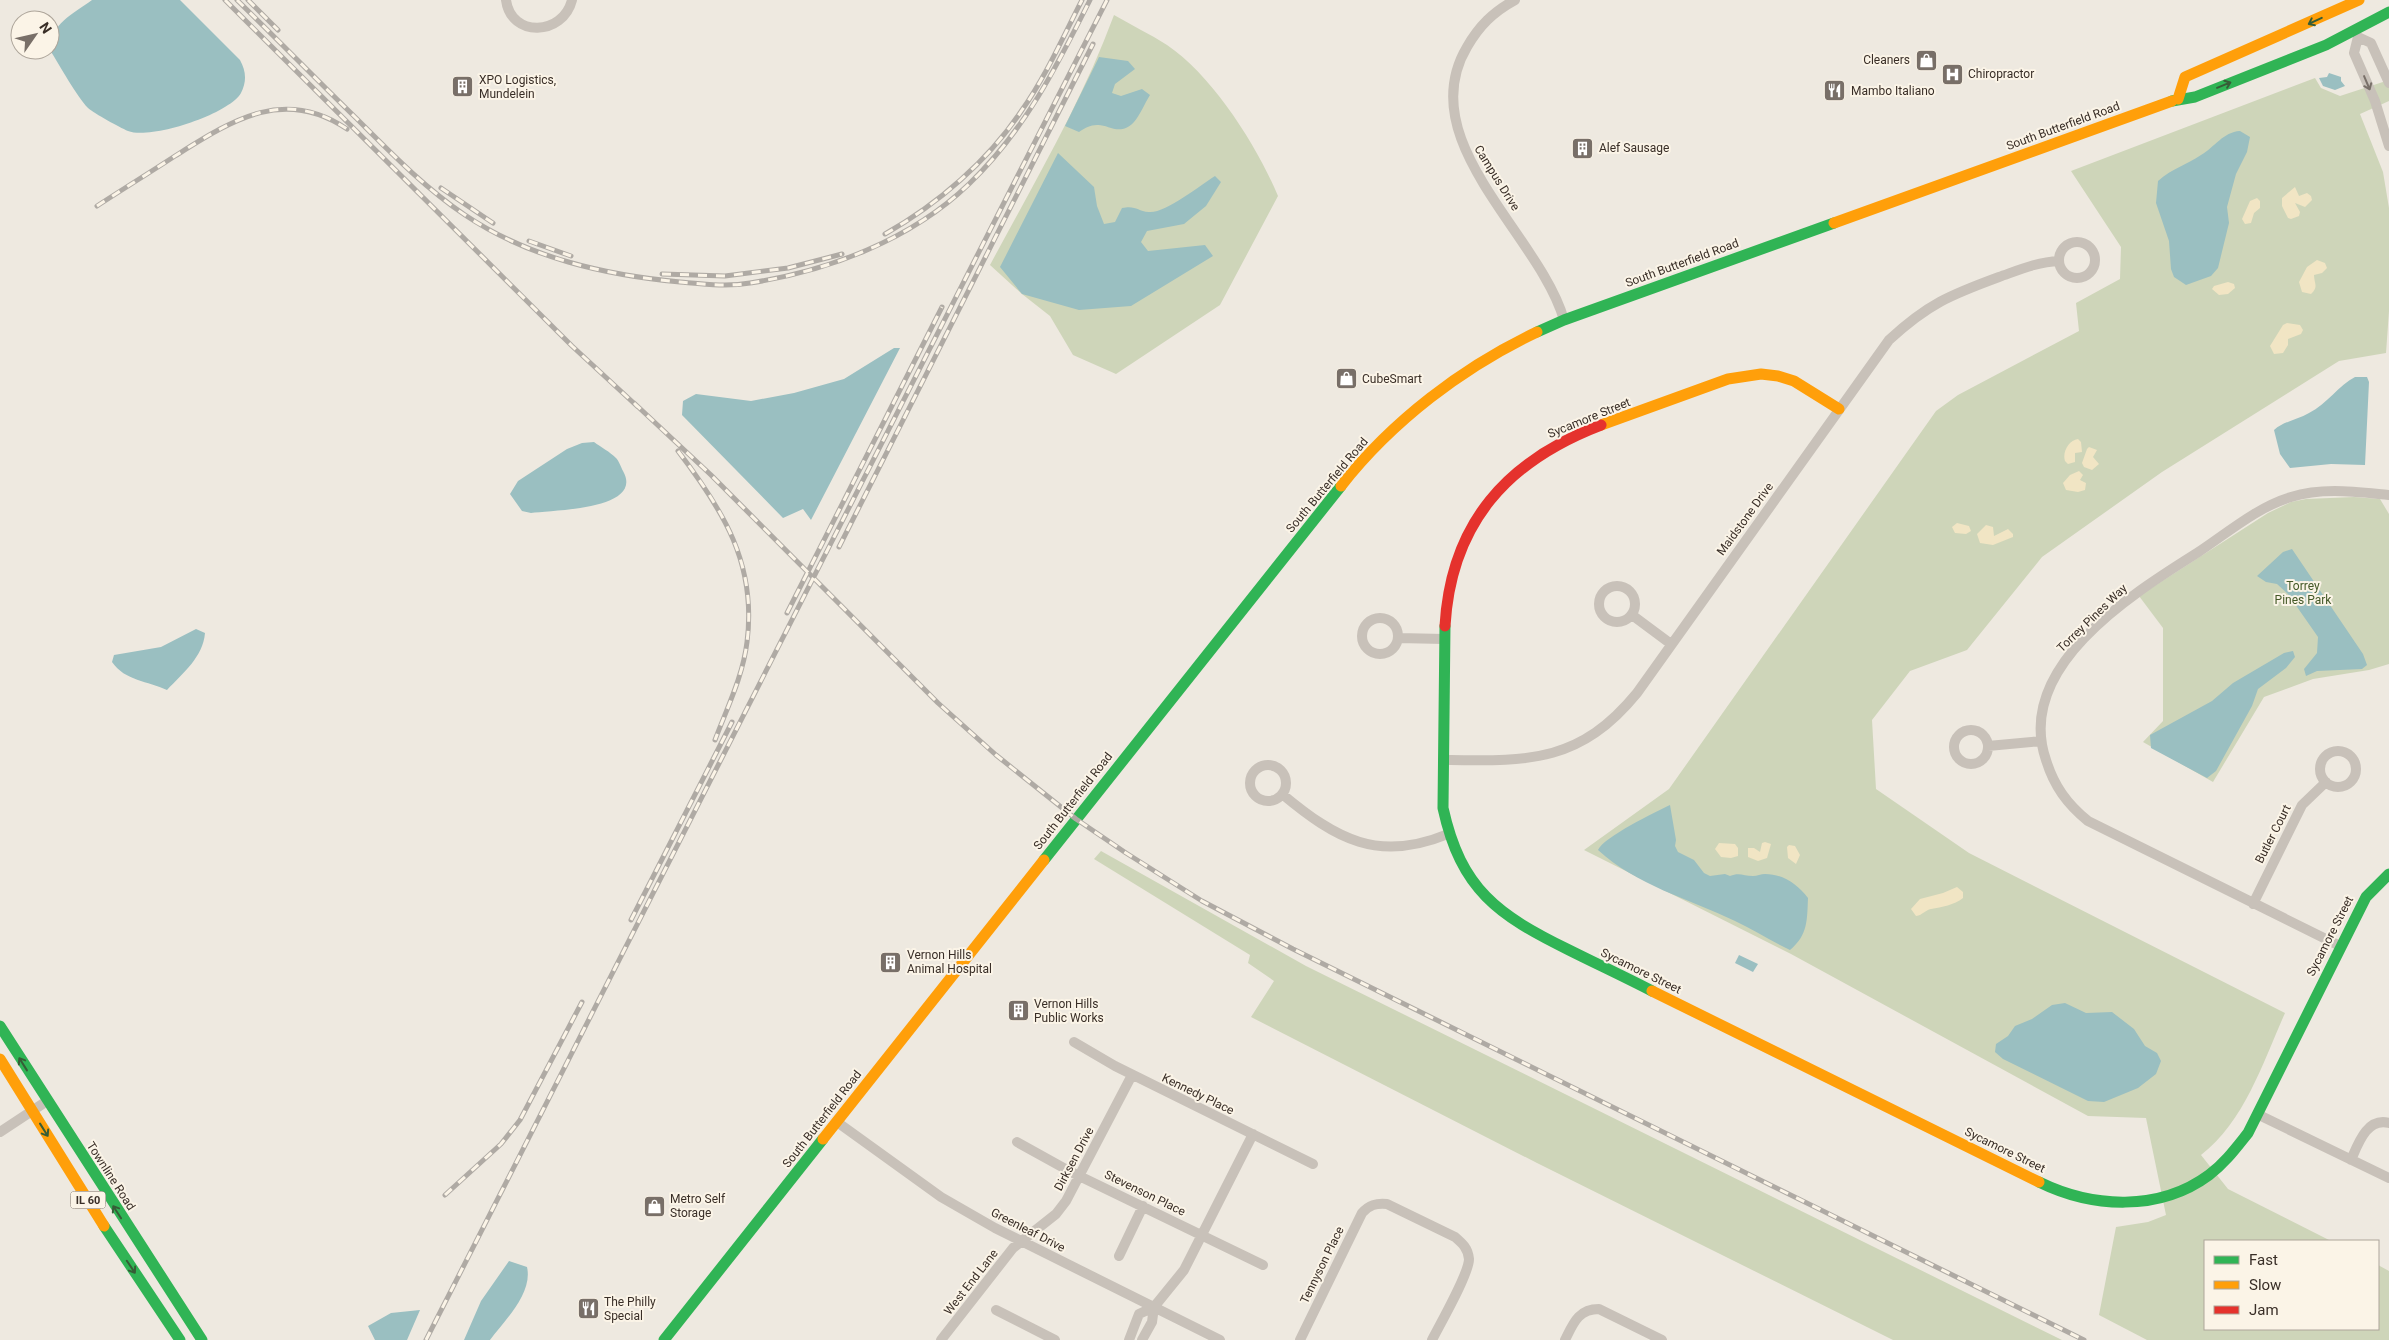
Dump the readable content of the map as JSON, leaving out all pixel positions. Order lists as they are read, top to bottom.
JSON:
{
  "streets": {
    "main road": [
      "South Butterfield Road",
      "Sycamore Street",
      "Townline Road",
      "IL 60"
    ],
    "street": [
      "Campus Drive",
      "Maidstone Drive",
      "Torrey Pines Way",
      "Butler Court",
      "Kennedy Place",
      "Dirksen Drive",
      "Stevenson Place",
      "Greenleaf Drive",
      "Tennyson Place",
      "West End Lane"
    ]
  },
  "crossings": [
    ["South Butterfield Road", "Campus Drive"],
    ["South Butterfield Road", "Greenleaf Drive"],
    ["Sycamore Street", "Maidstone Drive"],
    ["Sycamore Street", "Torrey Pines Way"],
    ["Torrey Pines Way", "Butler Court"],
    ["Kennedy Place", "Dirksen Drive"],
    ["Dirksen Drive", "Stevenson Place"],
    ["Dirksen Drive", "Greenleaf Drive"],
    ["Dirksen Drive", "West End Lane"],
    ["Greenleaf Drive", "West End Lane"]
  ],
  "parks": ["Torrey Pines Park"],
  "places": {
    "shop": ["Cleaners", "CubeSmart", "Metro Self Storage"],
    "hospital": ["Chiropractor"],
    "building": [
      "XPO Logistics, Mundelein",
      "Alef Sausage",
      "Vernon Hills Animal Hospital",
      "Vernon Hills Public Works"
    ],
    "restaurant": ["Mambo Italiano", "The Philly Special"]
  },
  "legend": ["Fast", "Slow", "Jam"],
  "north": "top right"
}
